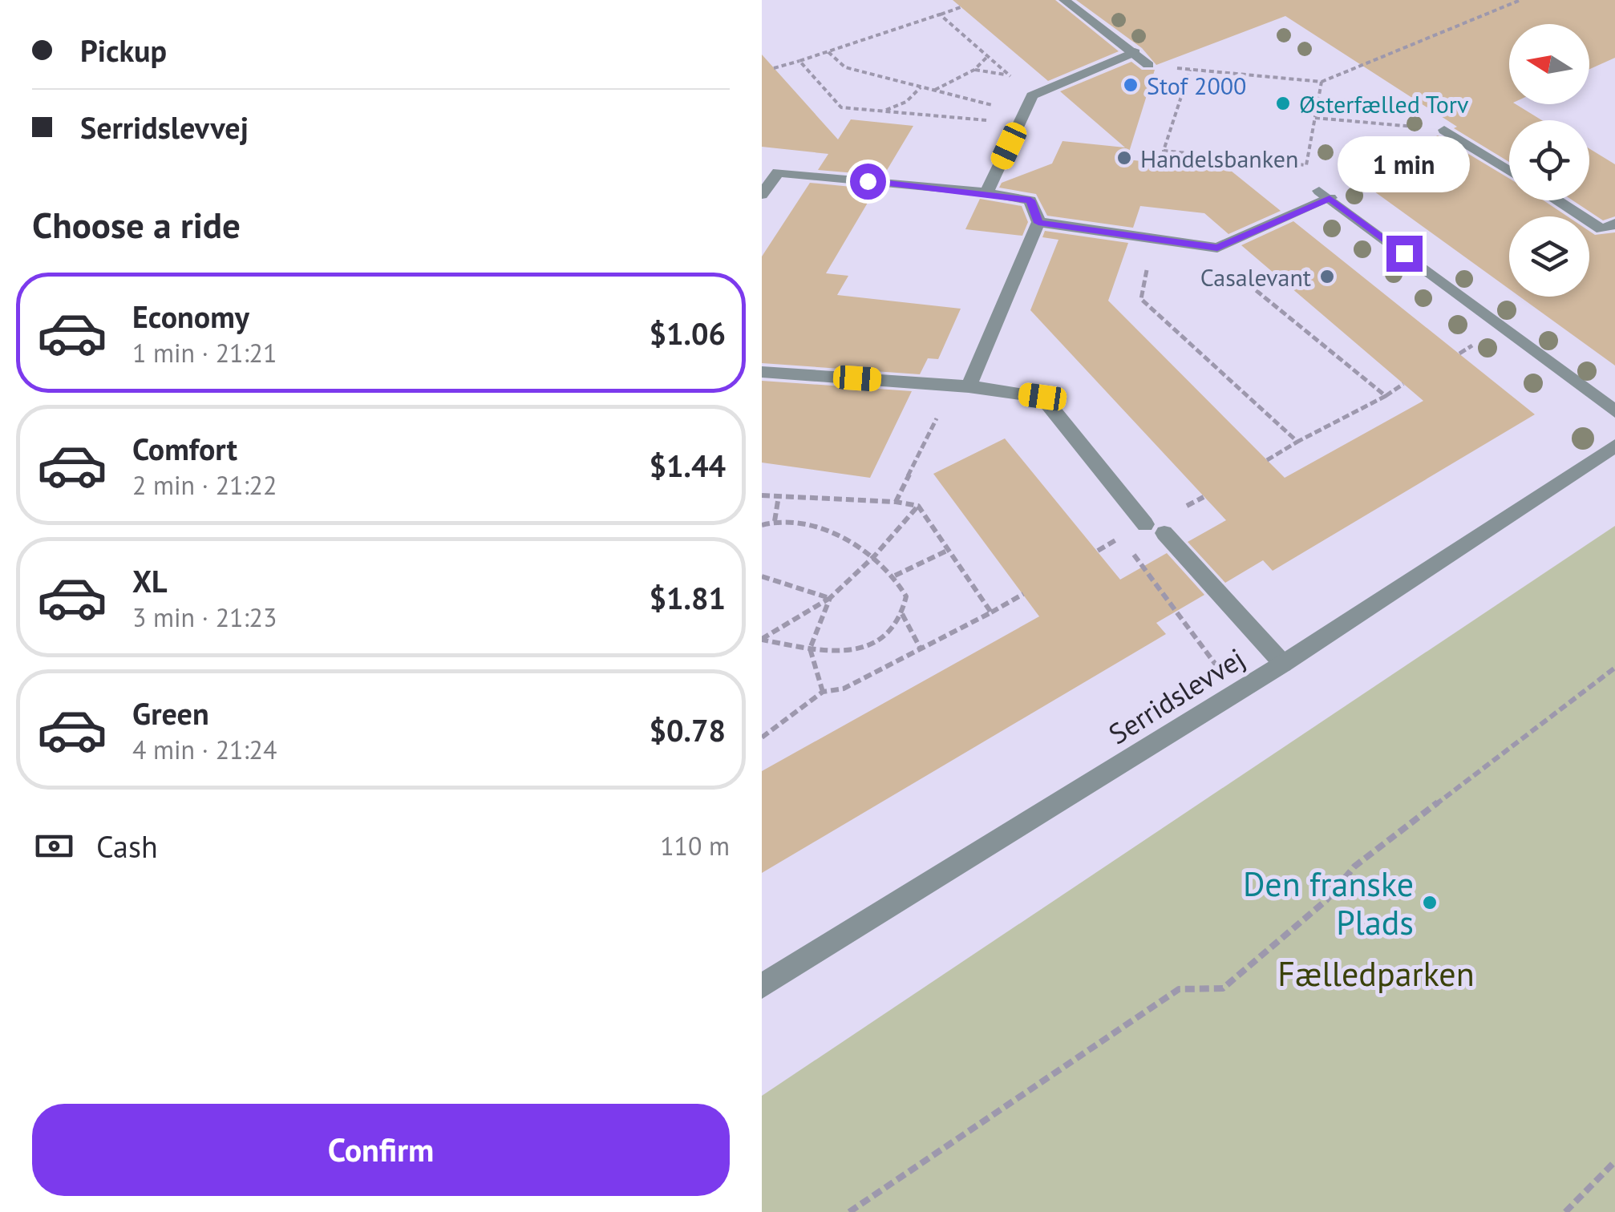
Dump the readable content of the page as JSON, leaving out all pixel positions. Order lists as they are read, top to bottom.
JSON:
{
  "streets": {
    "street": ["Serridslevvej"]
  },
  "parks": ["Fælledparken"],
  "places": [
    "Stof 2000",
    "Østerfælled Torv",
    "Handelsbanken",
    "Casalevant",
    "Den franske Plads"
  ],
  "north": "left",
  "page": {
    "banner": ["Pickup", "Serridslevvej"],
    "bubble": "1 min",
    "heading": "Choose a ride",
    "list": [
      {
        "name": "Economy",
        "note": "1 min · 21:21",
        "value": "$1.06"
      },
      {
        "name": "Comfort",
        "note": "2 min · 21:22",
        "value": "$1.44"
      },
      {
        "name": "XL",
        "note": "3 min · 21:23",
        "value": "$1.81"
      },
      {
        "name": "Green",
        "note": "4 min · 21:24",
        "value": "$0.78"
      }
    ],
    "pay": ["Cash", "110 m"],
    "buttons": "Confirm"
  }
}
